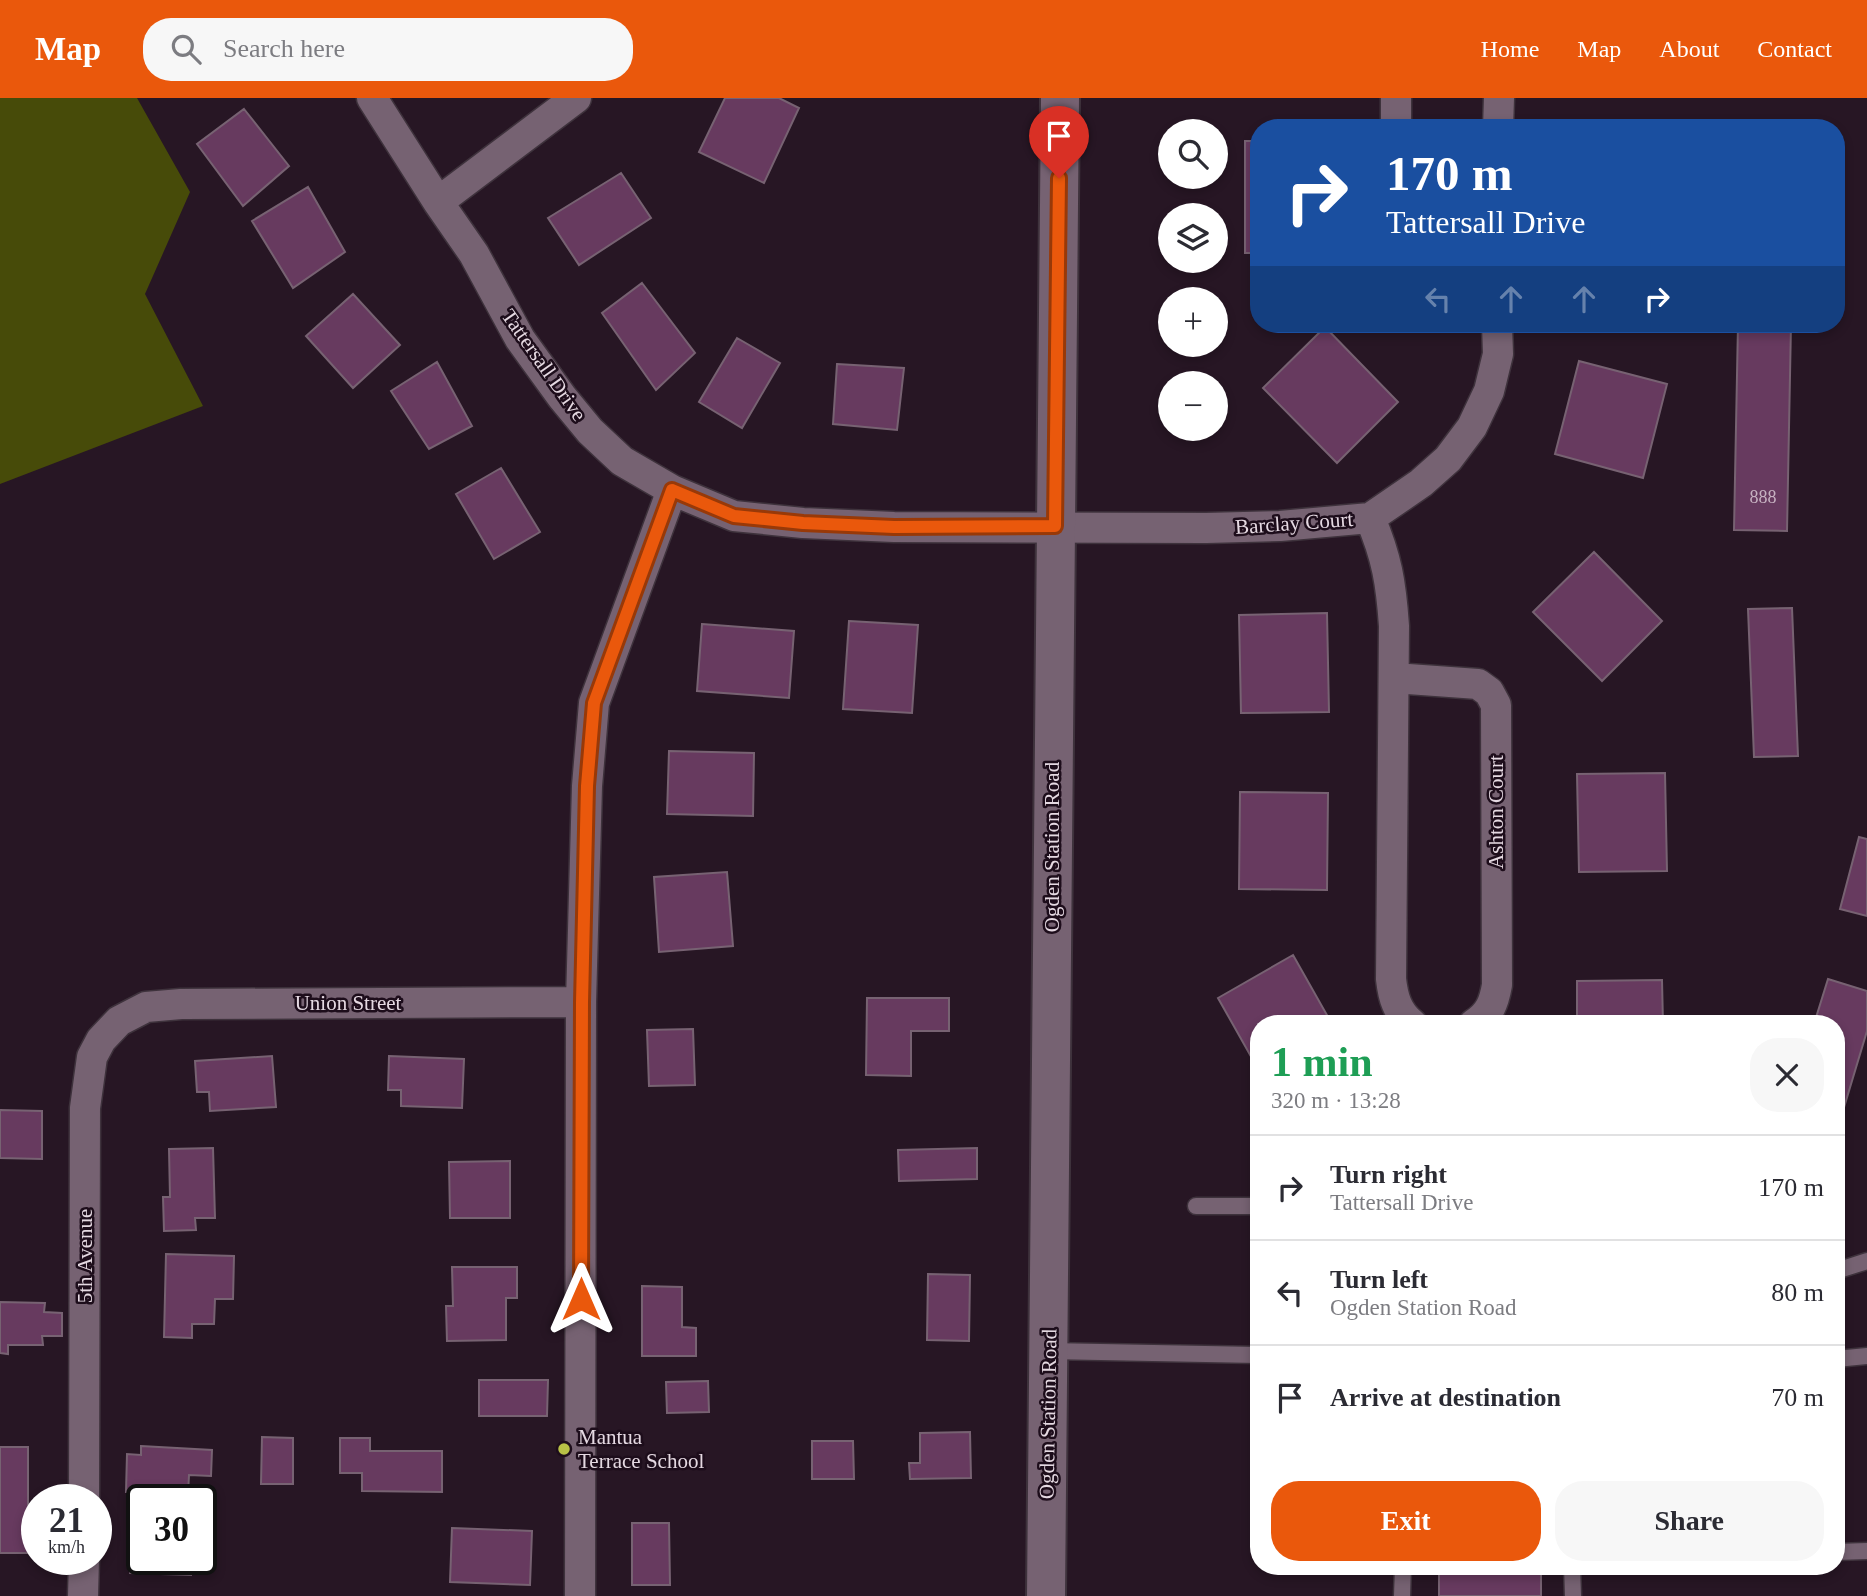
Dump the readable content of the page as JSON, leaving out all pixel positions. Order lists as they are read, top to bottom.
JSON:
{
  "streets": {
    "street": [
      "Tattersall Drive",
      "Barclay Court",
      "Ashton Court",
      "Ogden Station Road",
      "Union Street",
      "5th Avenue"
    ]
  },
  "crossings": [
    ["Tattersall Drive", "Barclay Court"],
    ["Tattersall Drive", "Ogden Station Road"],
    ["Barclay Court", "Ogden Station Road"],
    ["Union Street", "5th Avenue"]
  ],
  "places": ["Mantua Terrace School"],
  "house_numbers": ["888"],
  "page": {
    "header": "Map",
    "search": "Search here",
    "nav": [
      "Home",
      "Map",
      "About",
      "Contact"
    ],
    "map_buttons": ["+", "−"],
    "turn": ["170 m", "Tattersall Drive"],
    "heading": ["1 min", "320 m · 13:28"],
    "list": [
      {
        "name": "Turn right",
        "note": "Tattersall Drive",
        "value": "170 m"
      },
      {
        "name": "Turn left",
        "note": "Ogden Station Road",
        "value": "80 m"
      },
      {
        "name": "Arrive at destination",
        "value": "70 m"
      }
    ],
    "buttons": ["Exit", "Share"],
    "speed": "21 km/h",
    "limit": "30"
  }
}
